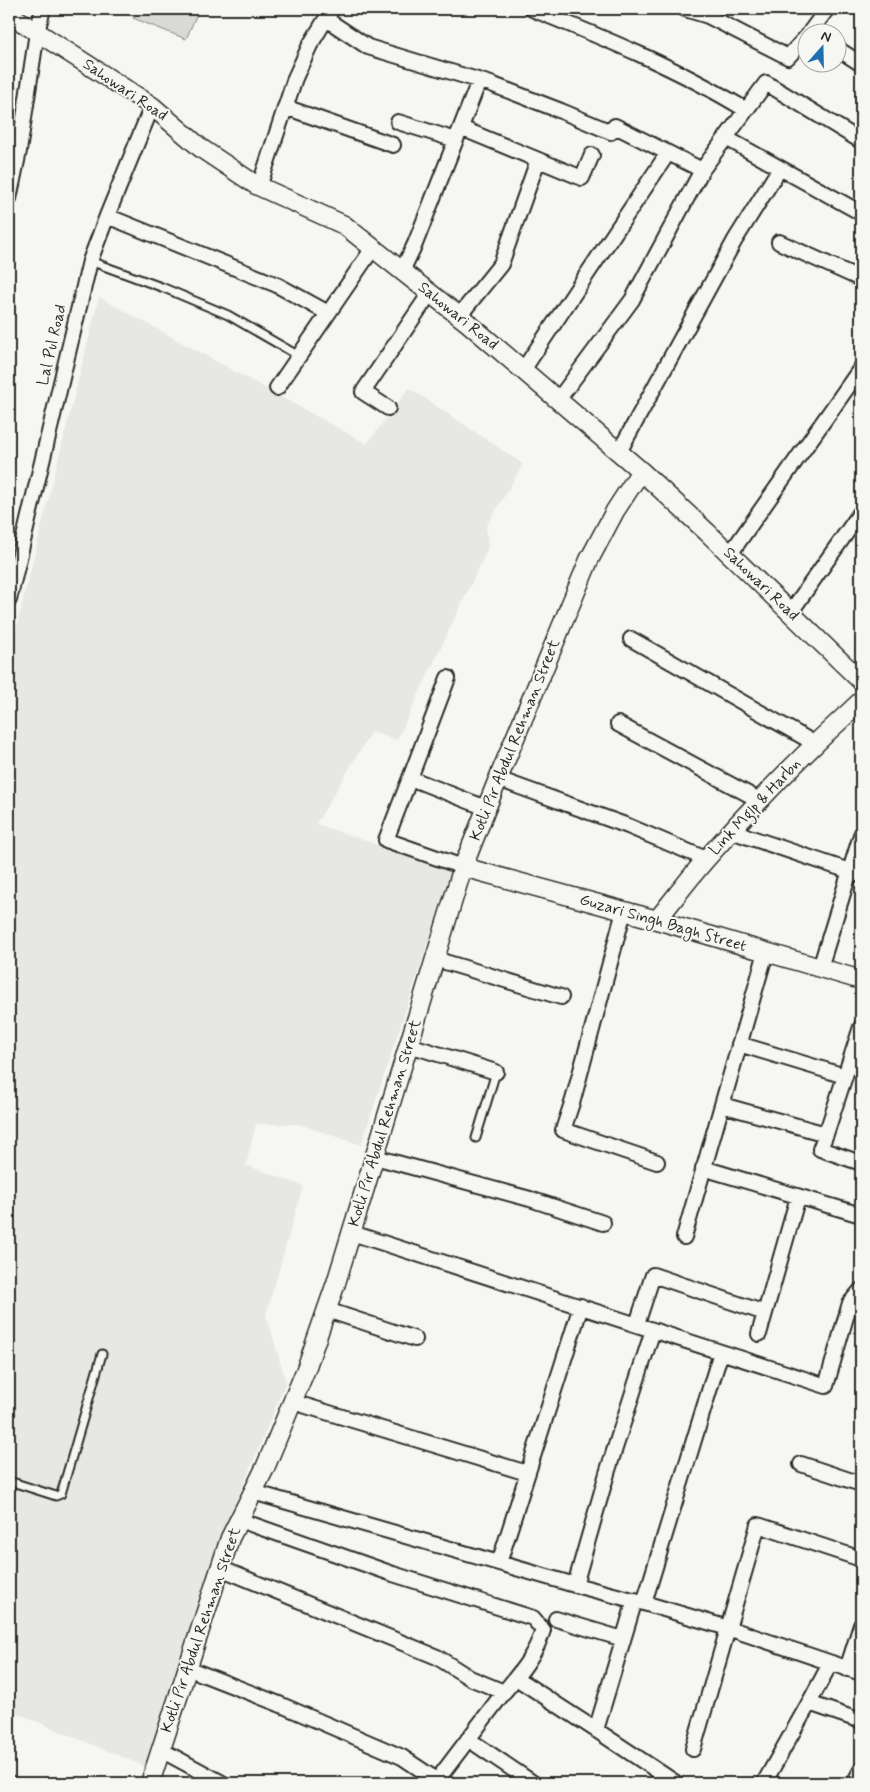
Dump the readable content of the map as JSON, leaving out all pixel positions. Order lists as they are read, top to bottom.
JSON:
{
  "streets": {
    "street": [
      "Sahowari Road",
      "Lal Pul Road",
      "Kotli Pir Abdul Rehman Street",
      "Link Mglp & Harbn",
      "Guzari Singh Bagh Street"
    ]
  },
  "crossings": [
    ["Sahowari Road", "Lal Pul Road"],
    ["Sahowari Road", "Kotli Pir Abdul Rehman Street"],
    ["Kotli Pir Abdul Rehman Street", "Guzari Singh Bagh Street"],
    ["Link Mglp & Harbn", "Guzari Singh Bagh Street"]
  ],
  "north": "top"
}
